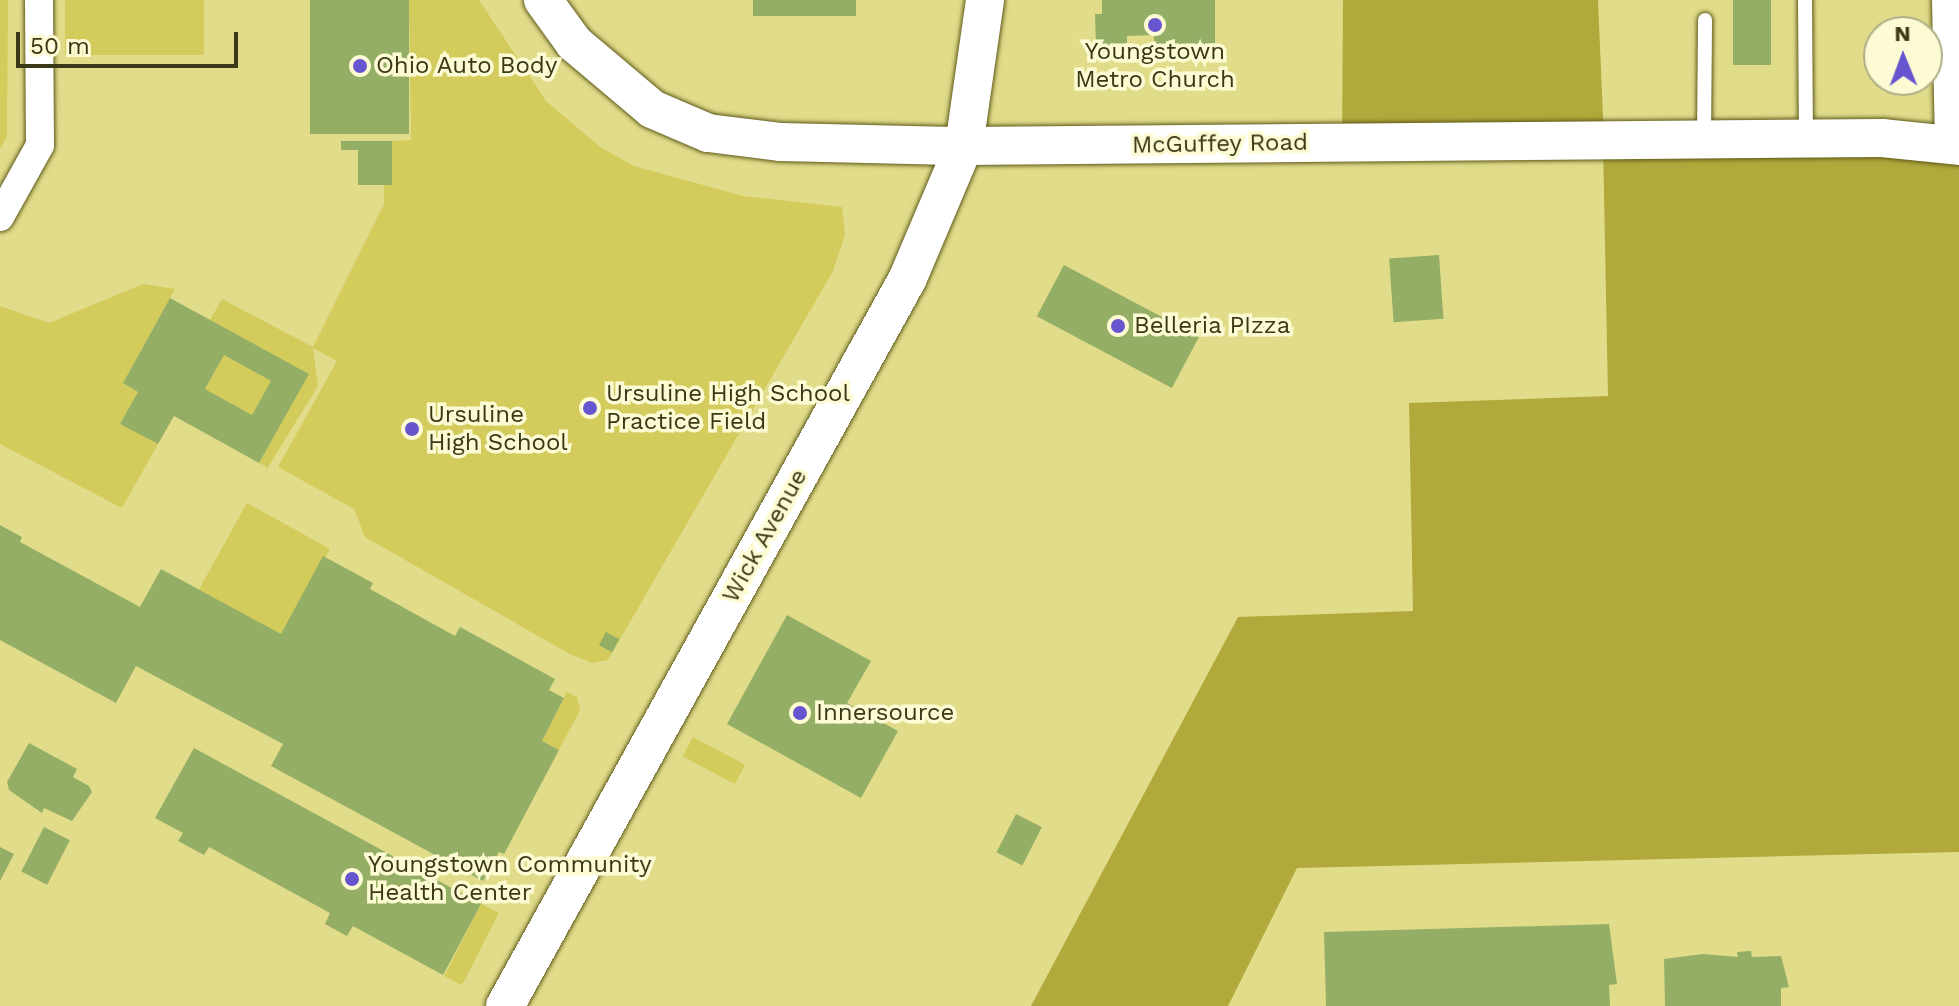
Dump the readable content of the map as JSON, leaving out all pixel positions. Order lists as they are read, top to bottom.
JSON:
{
  "streets": {
    "main road": ["McGuffey Road", "Wick Avenue"]
  },
  "crossings": [
    ["McGuffey Road", "Wick Avenue"]
  ],
  "places": [
    "Youngstown Metro Church",
    "Ohio Auto Body",
    "Belleria PIzza",
    "Ursuline High School Practice Field",
    "Ursuline High School",
    "Innersource",
    "Youngstown Community Health Center"
  ],
  "scale_bar": "50 m",
  "north": "top"
}
